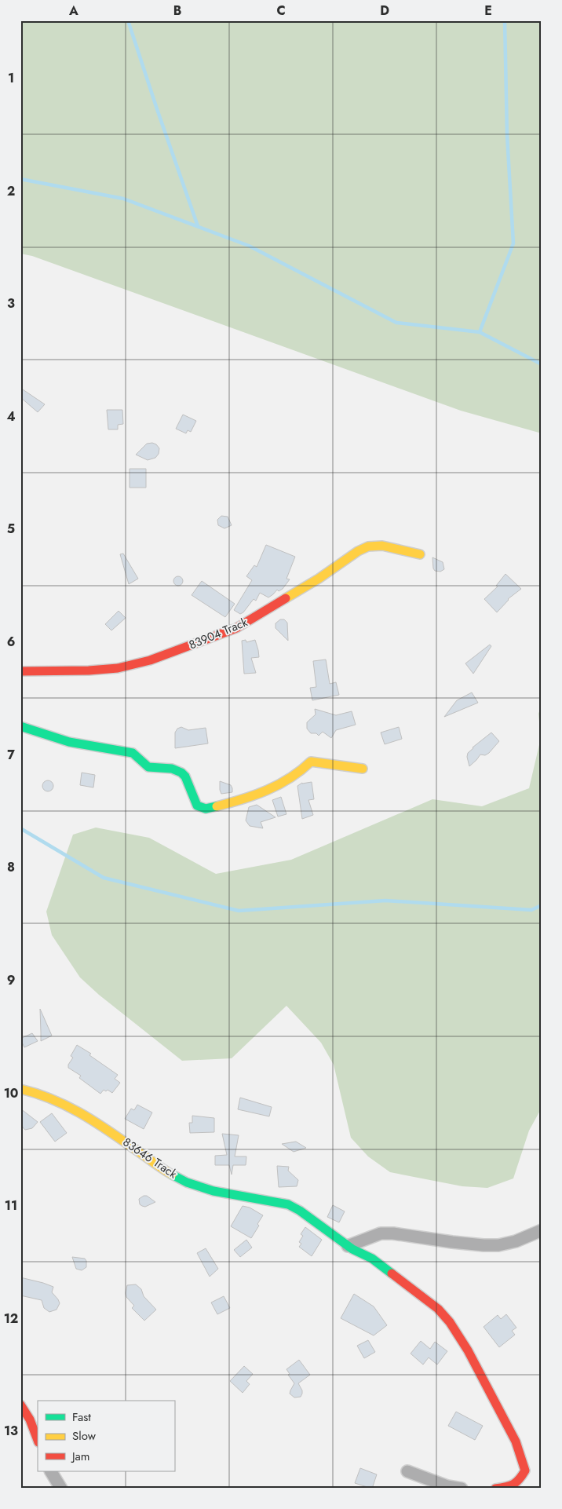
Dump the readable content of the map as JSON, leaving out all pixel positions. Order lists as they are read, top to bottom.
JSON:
{
  "streets": {
    "street": ["83904 Track", "83646 Track"]
  },
  "legend": ["Fast", "Slow", "Jam"],
  "grid": {
    "columns": [
      "A",
      "B",
      "C",
      "D",
      "E"
    ],
    "rows": [
      "1",
      "2",
      "3",
      "4",
      "5",
      "6",
      "7",
      "8",
      "9",
      "10",
      "11",
      "12",
      "13"
    ]
  }
}
